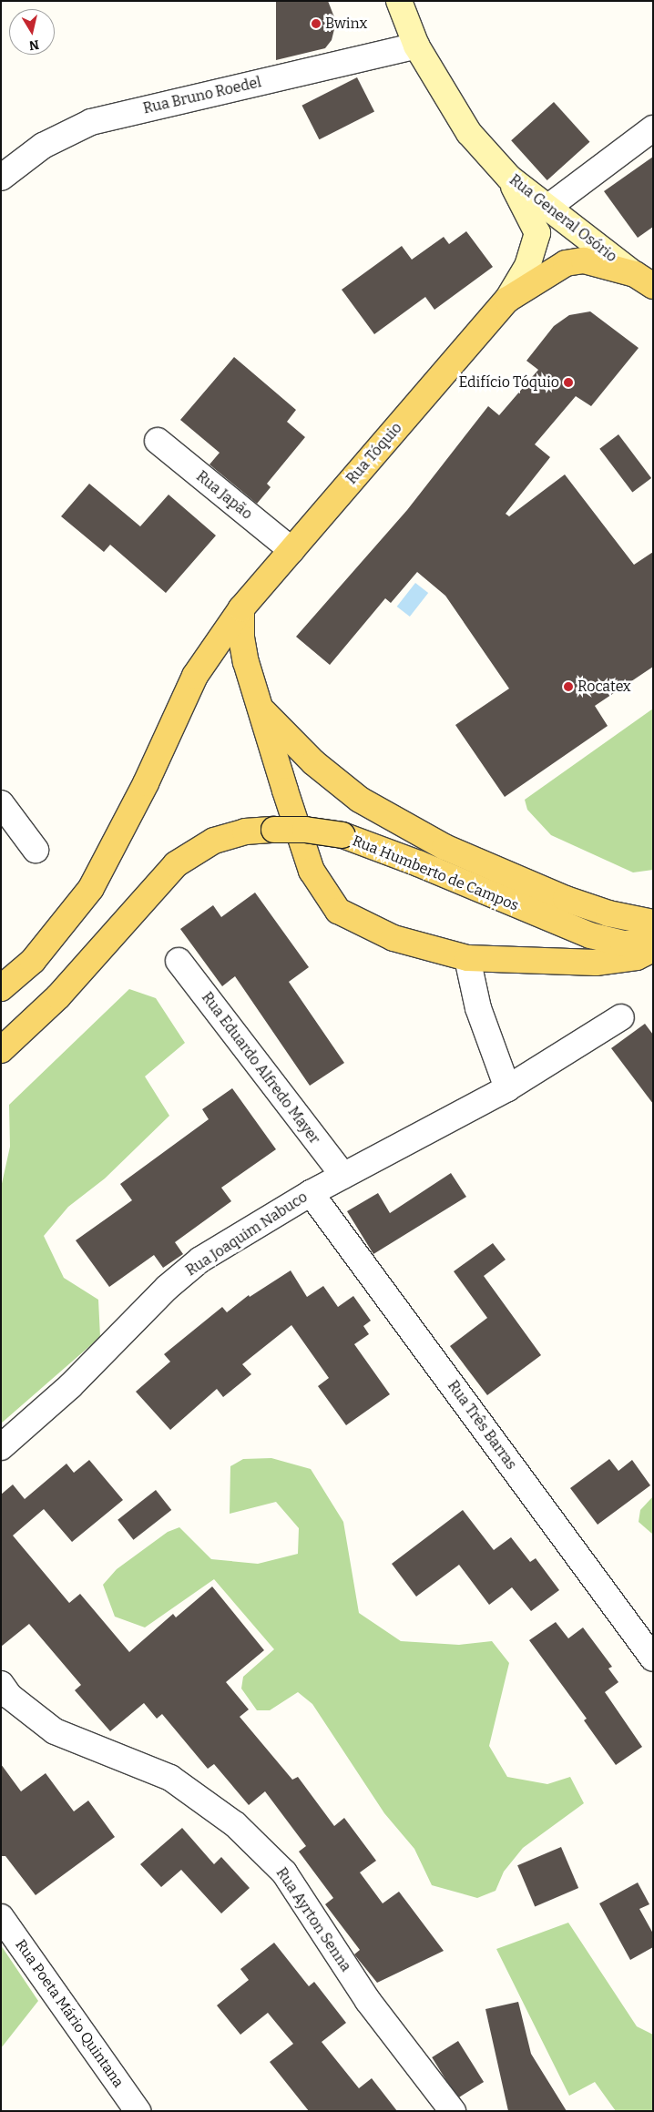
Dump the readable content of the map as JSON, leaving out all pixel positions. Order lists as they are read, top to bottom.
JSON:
{
  "streets": {
    "main road": ["Rua General Osório", "Rua Tóquio", "Rua Humberto de Campos"],
    "street": [
      "Rua Bruno Roedel",
      "Rua Japão",
      "Rua Eduardo Alfredo Mayer",
      "Rua Joaquim Nabuco",
      "Rua Três Barras",
      "Rua Ayrton Senna",
      "Rua Poeta Mário Quintana"
    ]
  },
  "crossings": [
    ["Rua Bruno Roedel", "Rua General Osório"],
    ["Rua General Osório", "Rua Tóquio"],
    ["Rua Tóquio", "Rua Japão"],
    ["Rua Eduardo Alfredo Mayer", "Rua Joaquim Nabuco"],
    ["Rua Joaquim Nabuco", "Rua Três Barras"]
  ],
  "places": ["Bwinx", "Edifício Tóquio", "Rocatex"],
  "north": "bottom"
}
